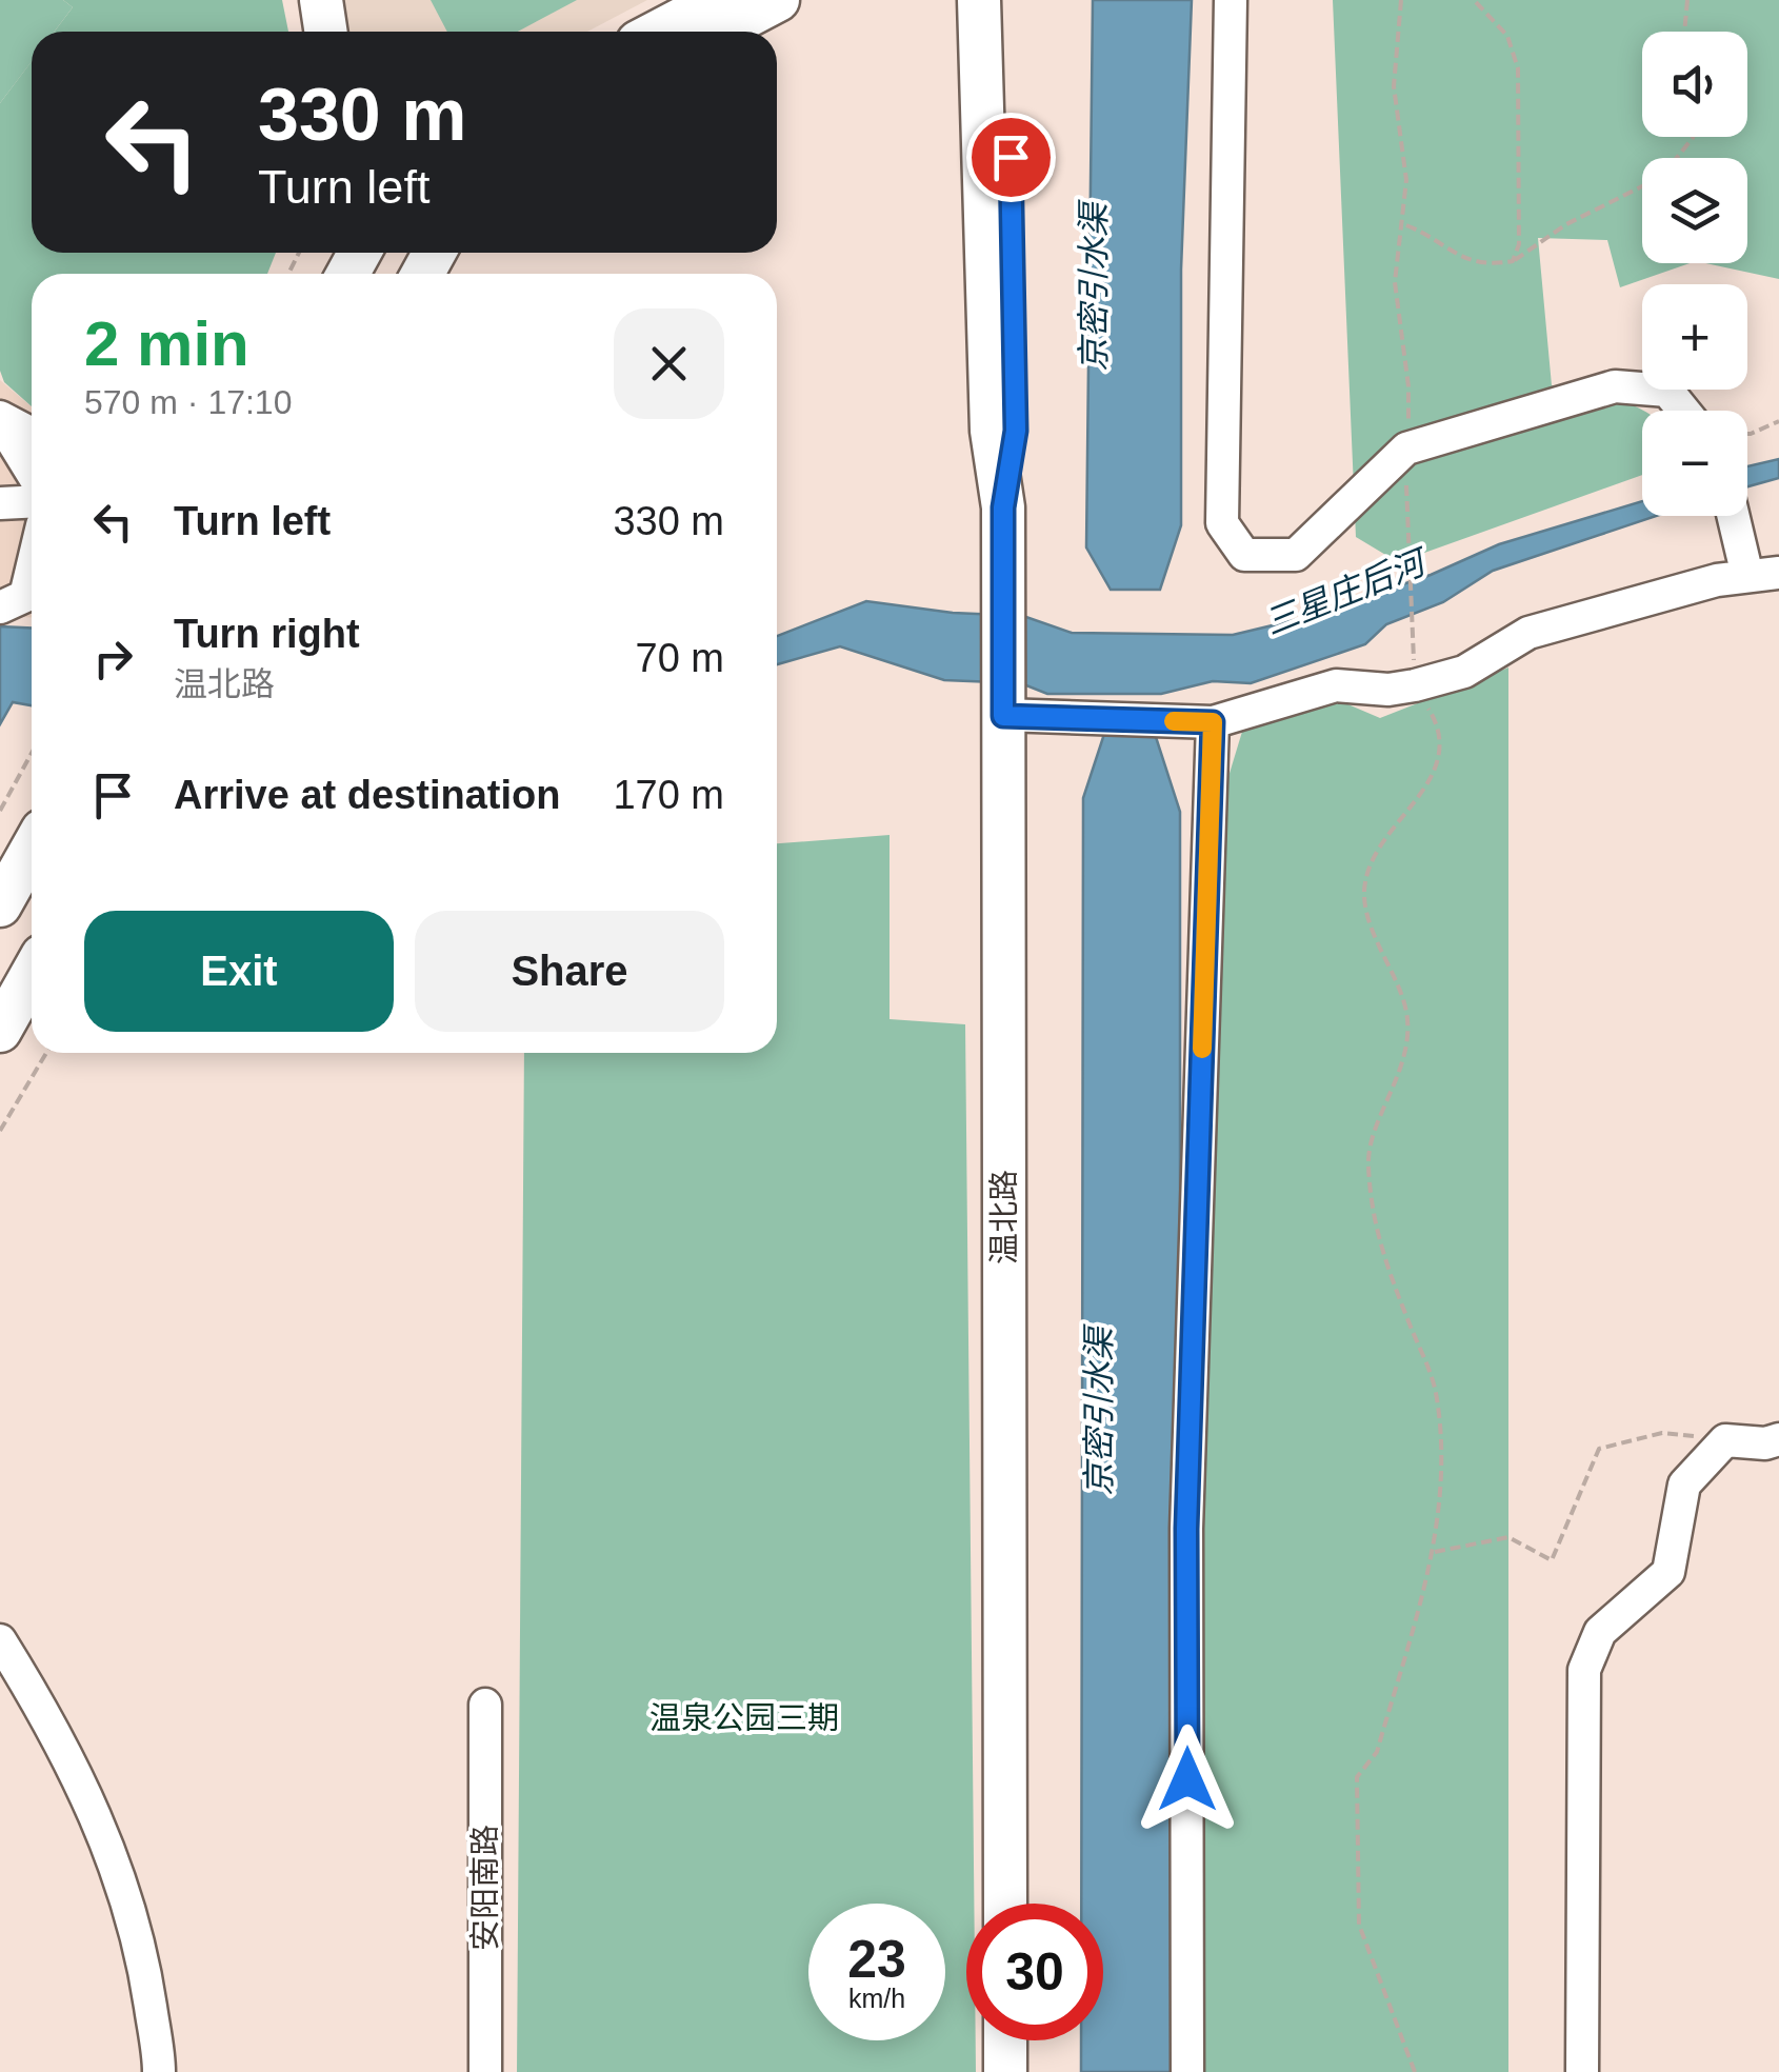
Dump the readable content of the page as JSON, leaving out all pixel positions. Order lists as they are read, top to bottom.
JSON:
{
  "streets": {
    "main road": ["温北路"],
    "street": ["安阳南路"]
  },
  "water": ["京密引水渠", "三星庄后河"],
  "parks": ["温泉公园三期"],
  "page": {
    "map_buttons": ["+", "−"],
    "turn": ["330 m", "Turn left"],
    "heading": ["2 min", "570 m · 17:10"],
    "list": [
      {
        "name": "Turn left",
        "value": "330 m"
      },
      {
        "name": "Turn right",
        "note": "温北路",
        "value": "70 m"
      },
      {
        "name": "Arrive at destination",
        "value": "170 m"
      }
    ],
    "buttons": ["Exit", "Share"],
    "speed": "23 km/h",
    "limit": "30"
  }
}
